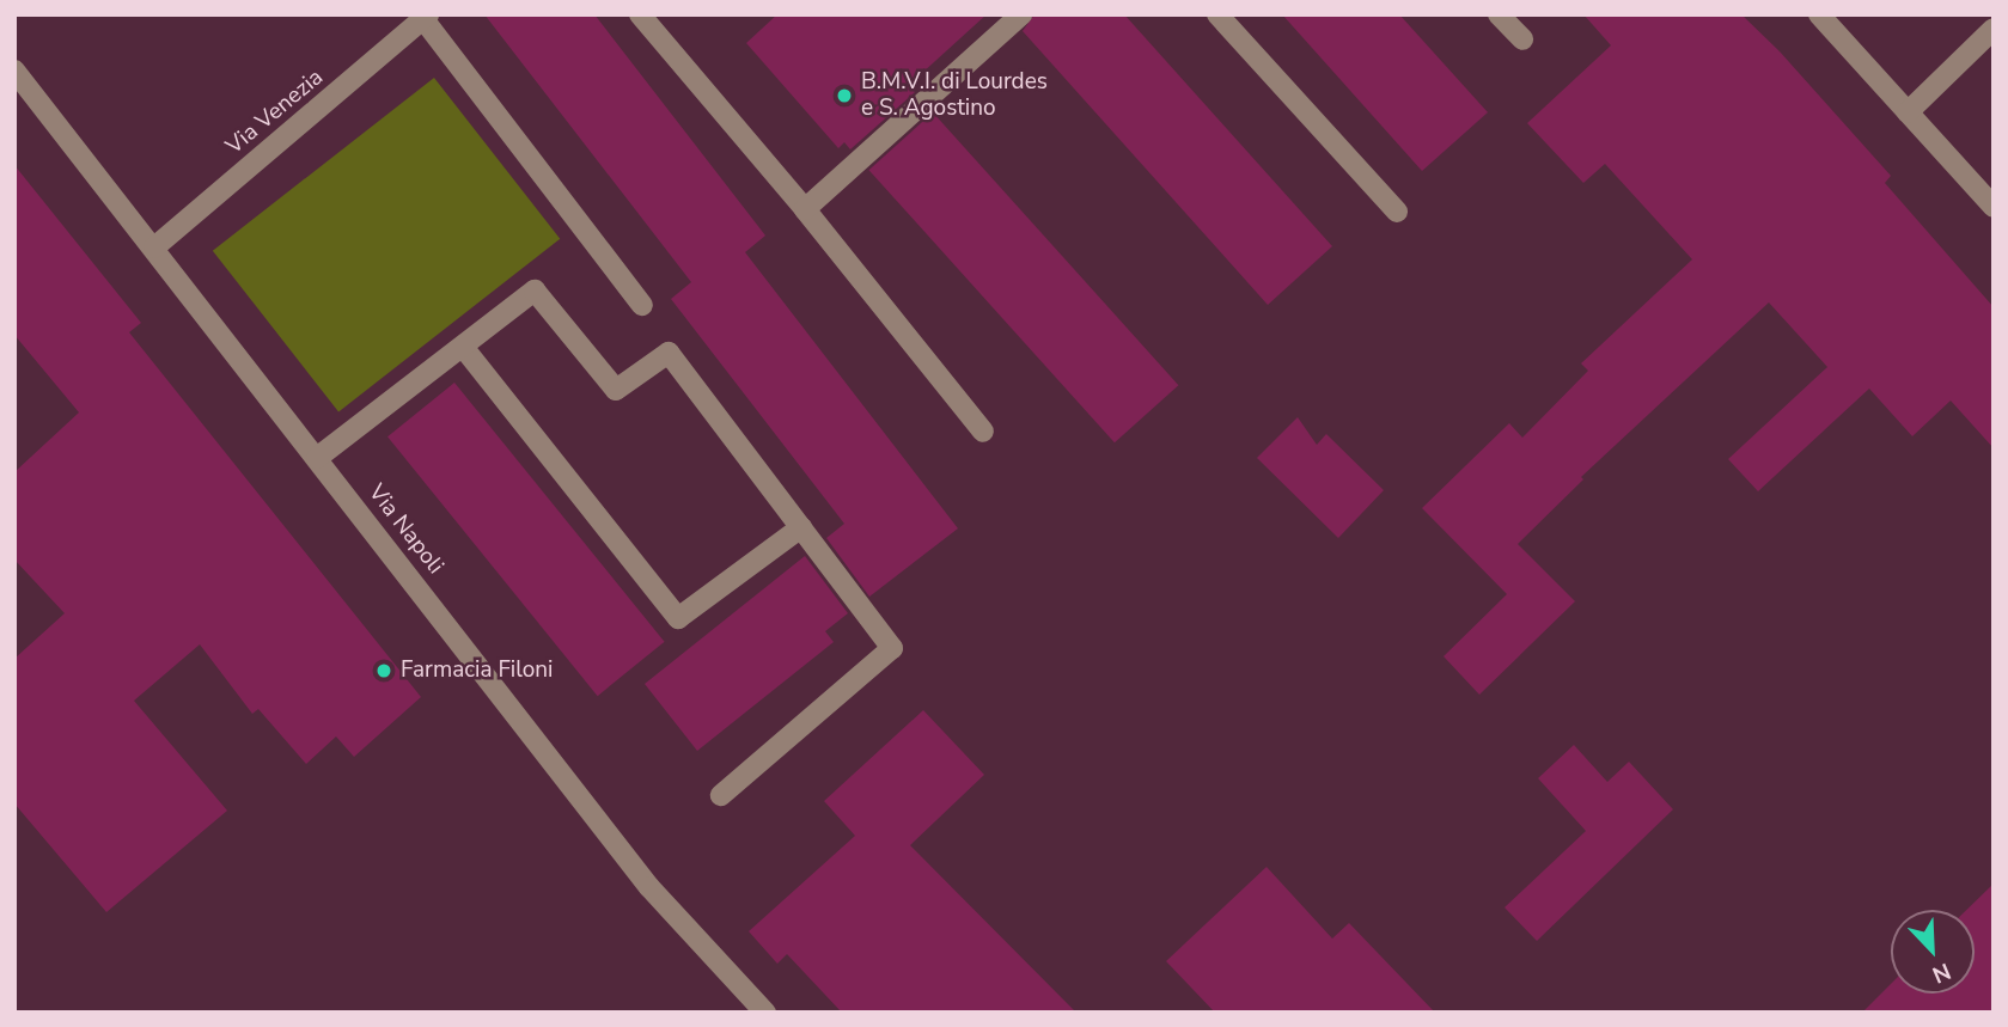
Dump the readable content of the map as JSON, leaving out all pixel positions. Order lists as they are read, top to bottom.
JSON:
{
  "streets": {
    "street": ["Via Venezia", "Via Napoli"]
  },
  "crossings": [
    ["Via Venezia", "Via Napoli"]
  ],
  "places": ["B.M.V.I. di Lourdes e S. Agostino", "Farmacia Filoni"],
  "north": "bottom right"
}
